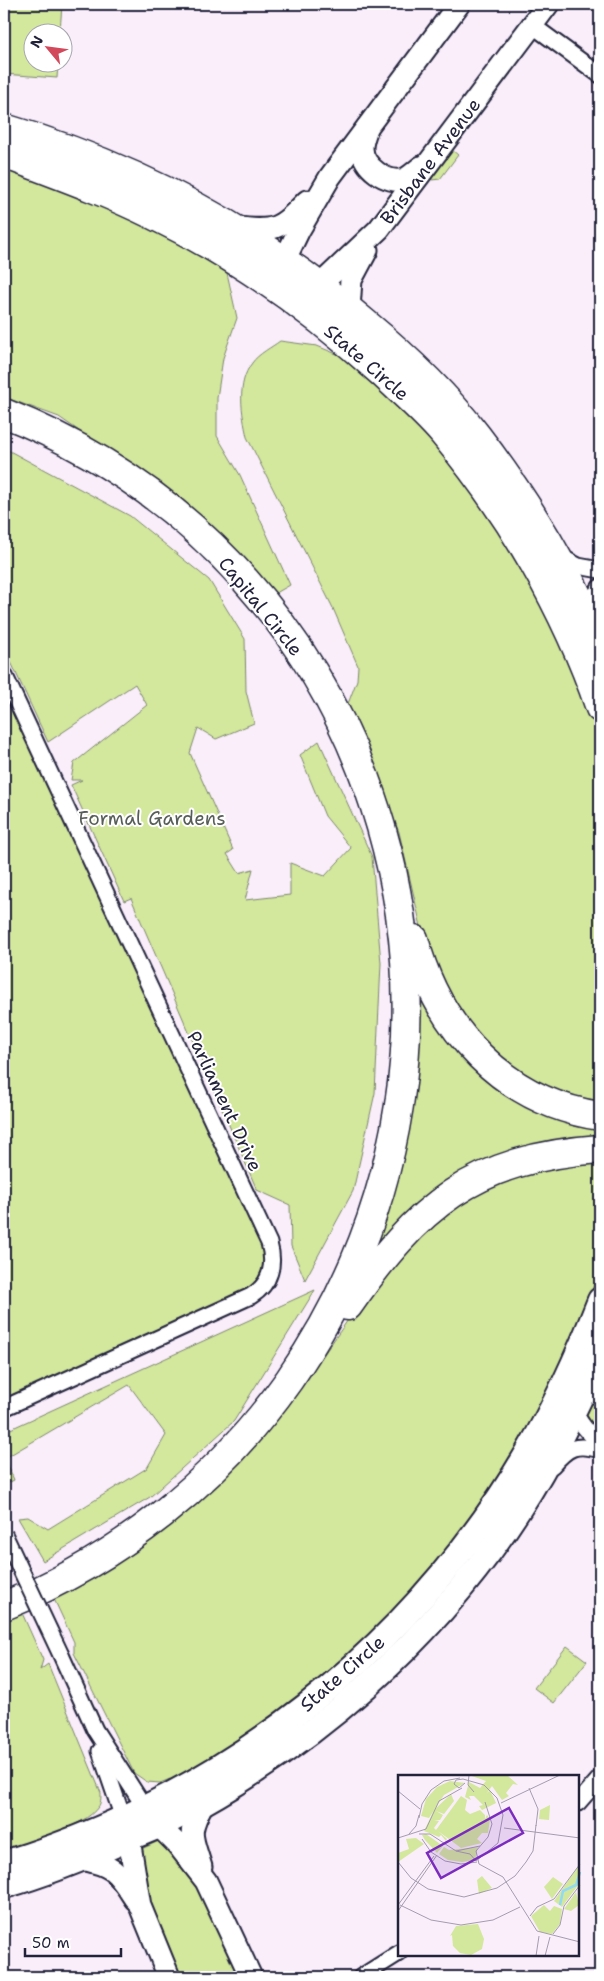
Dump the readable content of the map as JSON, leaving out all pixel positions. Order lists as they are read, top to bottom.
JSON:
{
  "streets": {
    "highway": ["Brisbane Avenue", "State Circle", "Capital Circle"],
    "street": ["Parliament Drive"]
  },
  "crossings": [
    ["Brisbane Avenue", "State Circle"]
  ],
  "parks": ["Formal Gardens"],
  "scale_bar": "50 m",
  "north": "top left"
}
